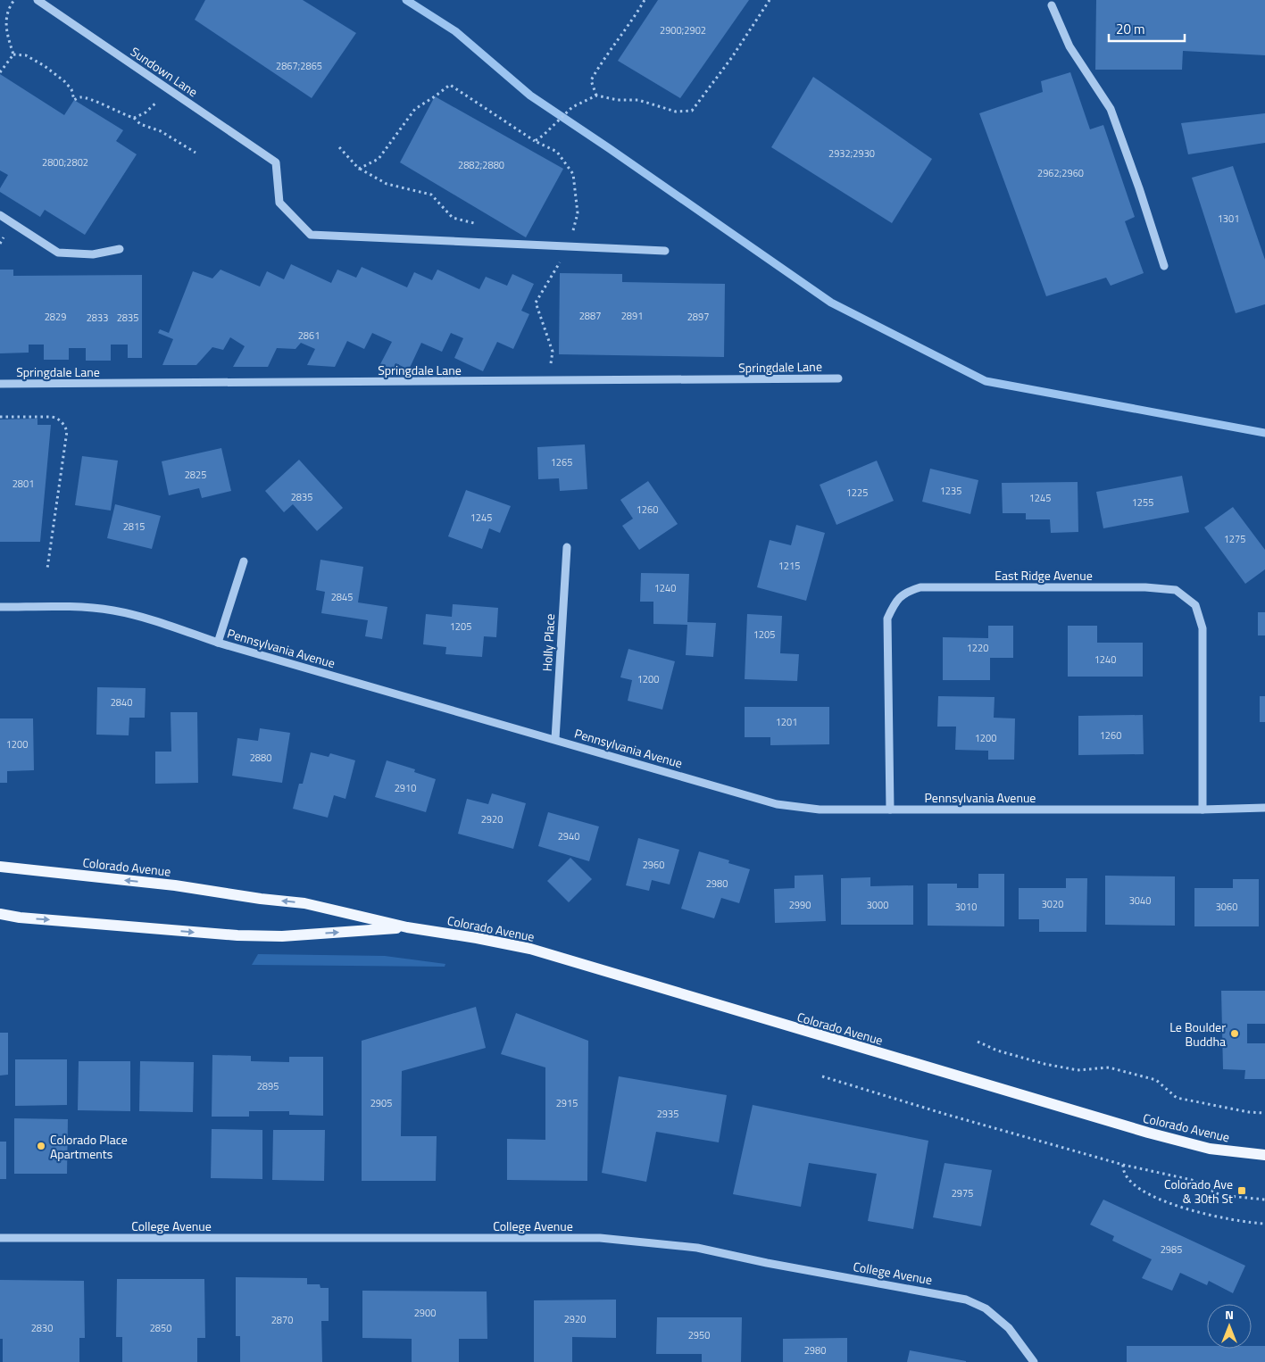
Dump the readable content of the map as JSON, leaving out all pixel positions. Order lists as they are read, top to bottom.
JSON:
{
  "streets": {
    "main road": ["Colorado Avenue"],
    "street": [
      "Sundown Lane",
      "Springdale Lane",
      "East Ridge Avenue",
      "Holly Place",
      "Pennsylvania Avenue",
      "College Avenue"
    ]
  },
  "crossings": [
    ["East Ridge Avenue", "Pennsylvania Avenue"],
    ["Holly Place", "Pennsylvania Avenue"]
  ],
  "places": {
    "other": ["Le Boulder Buddha", "Colorado Place Apartments"],
    "transit": ["Colorado Ave & 30th St"]
  },
  "house_numbers": [
    "2900;2902",
    "2867;2865",
    "2932;2930",
    "2800;2802",
    "2882;2880",
    "2962;2960",
    "1301",
    "2887",
    "2891",
    "2829",
    "2897",
    "2833",
    "2835",
    "2861",
    "1265",
    "2825",
    "2801",
    "1235",
    "1225",
    "2835",
    "1245",
    "1255",
    "1260",
    "1245",
    "2815",
    "1275",
    "1215",
    "1240",
    "2845",
    "1205",
    "1205",
    "1220",
    "1240",
    "1200",
    "2840",
    "1201",
    "1260",
    "1200",
    "1200",
    "2880",
    "2910",
    "2920",
    "2940",
    "2960",
    "2980",
    "3040",
    "3020",
    "2990",
    "3000",
    "3010",
    "3060",
    "2895",
    "2905",
    "2915",
    "2935",
    "2975",
    "2985",
    "2900",
    "2920",
    "2870",
    "2830",
    "2850",
    "2950",
    "2980"
  ],
  "scale_bar": "20 m",
  "north": "top"
}
